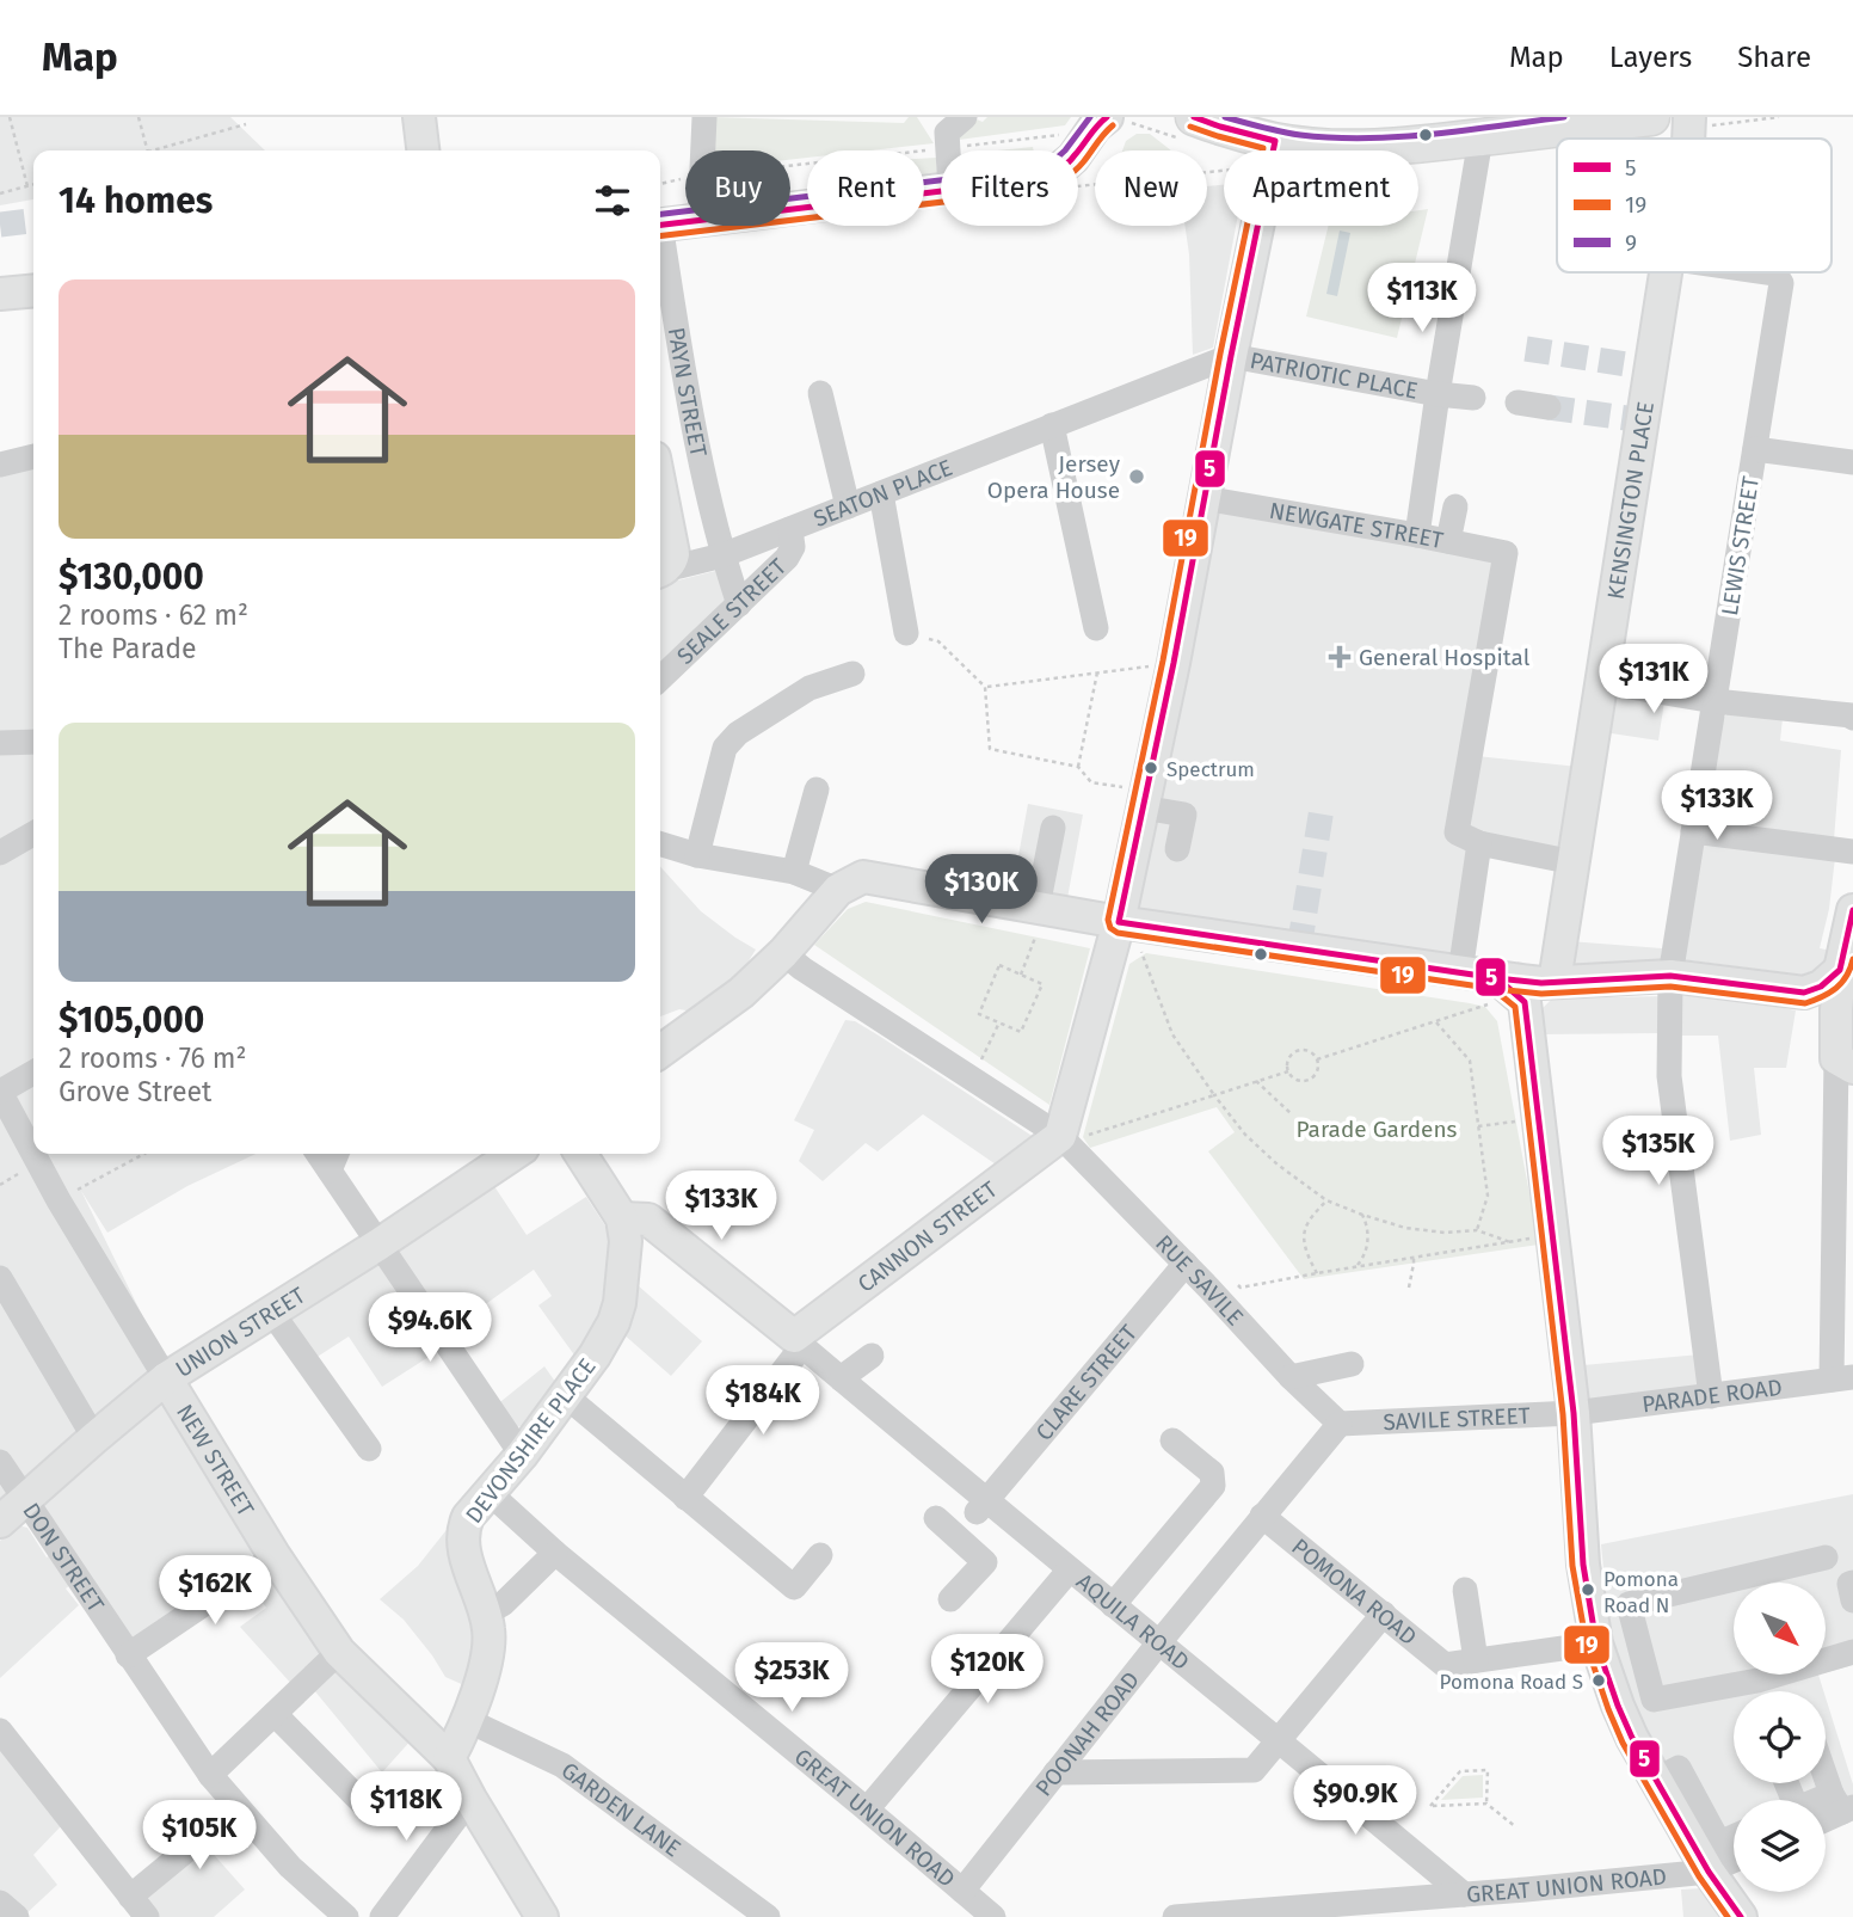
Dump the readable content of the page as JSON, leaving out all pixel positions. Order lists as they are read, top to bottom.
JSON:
{
  "streets": {
    "main road": [
      "KENSINGTON PLACE",
      "CANNON STREET",
      "UNION STREET",
      "DEVONSHIRE PLACE",
      "NEW STREET"
    ],
    "street": [
      "PATRIOTIC PLACE",
      "PAYN STREET",
      "SEATON PLACE",
      "NEWGATE STREET",
      "LEWIS STREET",
      "SEALE STREET",
      "RUE SAVILE",
      "CLARE STREET",
      "PARADE ROAD",
      "SAVILE STREET",
      "DON STREET",
      "POMONA ROAD",
      "AQUILA ROAD",
      "POONAH ROAD",
      "GARDEN LANE",
      "GREAT UNION ROAD"
    ]
  },
  "crossings": [
    ["PATRIOTIC PLACE", "SEATON PLACE"],
    ["PAYN STREET", "SEATON PLACE"],
    ["PAYN STREET", "SEALE STREET"],
    ["SEATON PLACE", "SEALE STREET"],
    ["KENSINGTON PLACE", "PARADE ROAD"],
    ["KENSINGTON PLACE", "SAVILE STREET"],
    ["KENSINGTON PLACE", "POMONA ROAD"],
    ["KENSINGTON PLACE", "GREAT UNION ROAD"],
    ["LEWIS STREET", "PARADE ROAD"],
    ["CANNON STREET", "RUE SAVILE"],
    ["CANNON STREET", "AQUILA ROAD"],
    ["RUE SAVILE", "CLARE STREET"],
    ["RUE SAVILE", "SAVILE STREET"],
    ["RUE SAVILE", "POONAH ROAD"],
    ["UNION STREET", "NEW STREET"],
    ["UNION STREET", "DON STREET"],
    ["CLARE STREET", "AQUILA ROAD"],
    ["PARADE ROAD", "SAVILE STREET"],
    ["SAVILE STREET", "POONAH ROAD"],
    ["DEVONSHIRE PLACE", "NEW STREET"],
    ["DEVONSHIRE PLACE", "GARDEN LANE"],
    ["DEVONSHIRE PLACE", "GREAT UNION ROAD"],
    ["POMONA ROAD", "POONAH ROAD"],
    ["AQUILA ROAD", "POONAH ROAD"],
    ["AQUILA ROAD", "GREAT UNION ROAD"],
    ["POONAH ROAD", "GREAT UNION ROAD"]
  ],
  "parks": ["Parade Gardens"],
  "places": {
    "other": [
      "Jersey Opera House",
      "Spectrum",
      "Pomona Road N",
      "Pomona Road S"
    ],
    "health": ["General Hospital"]
  },
  "lines": ["transit line 5", "transit line 9", "transit line 19"],
  "legend": ["5", "19", "9"],
  "north": "bottom right",
  "page": {
    "header": "Map",
    "nav": ["Map", "Layers", "Share"],
    "chip": [
      "Buy",
      "Rent",
      "Filters",
      "New",
      "Apartment"
    ],
    "heading": "14 homes",
    "list": [
      {
        "name": "$130,000",
        "note": "2 rooms · 62 m² · The Parade"
      },
      {
        "name": "$105,000",
        "note": "2 rooms · 76 m² · Grove Street"
      }
    ],
    "price": [
      "$113K",
      "$131K",
      "$133K",
      "$130K",
      "$135K",
      "$133K",
      "$94.6K",
      "$184K",
      "$162K",
      "$120K",
      "$253K",
      "$90.9K",
      "$118K",
      "$105K"
    ]
  }
}
